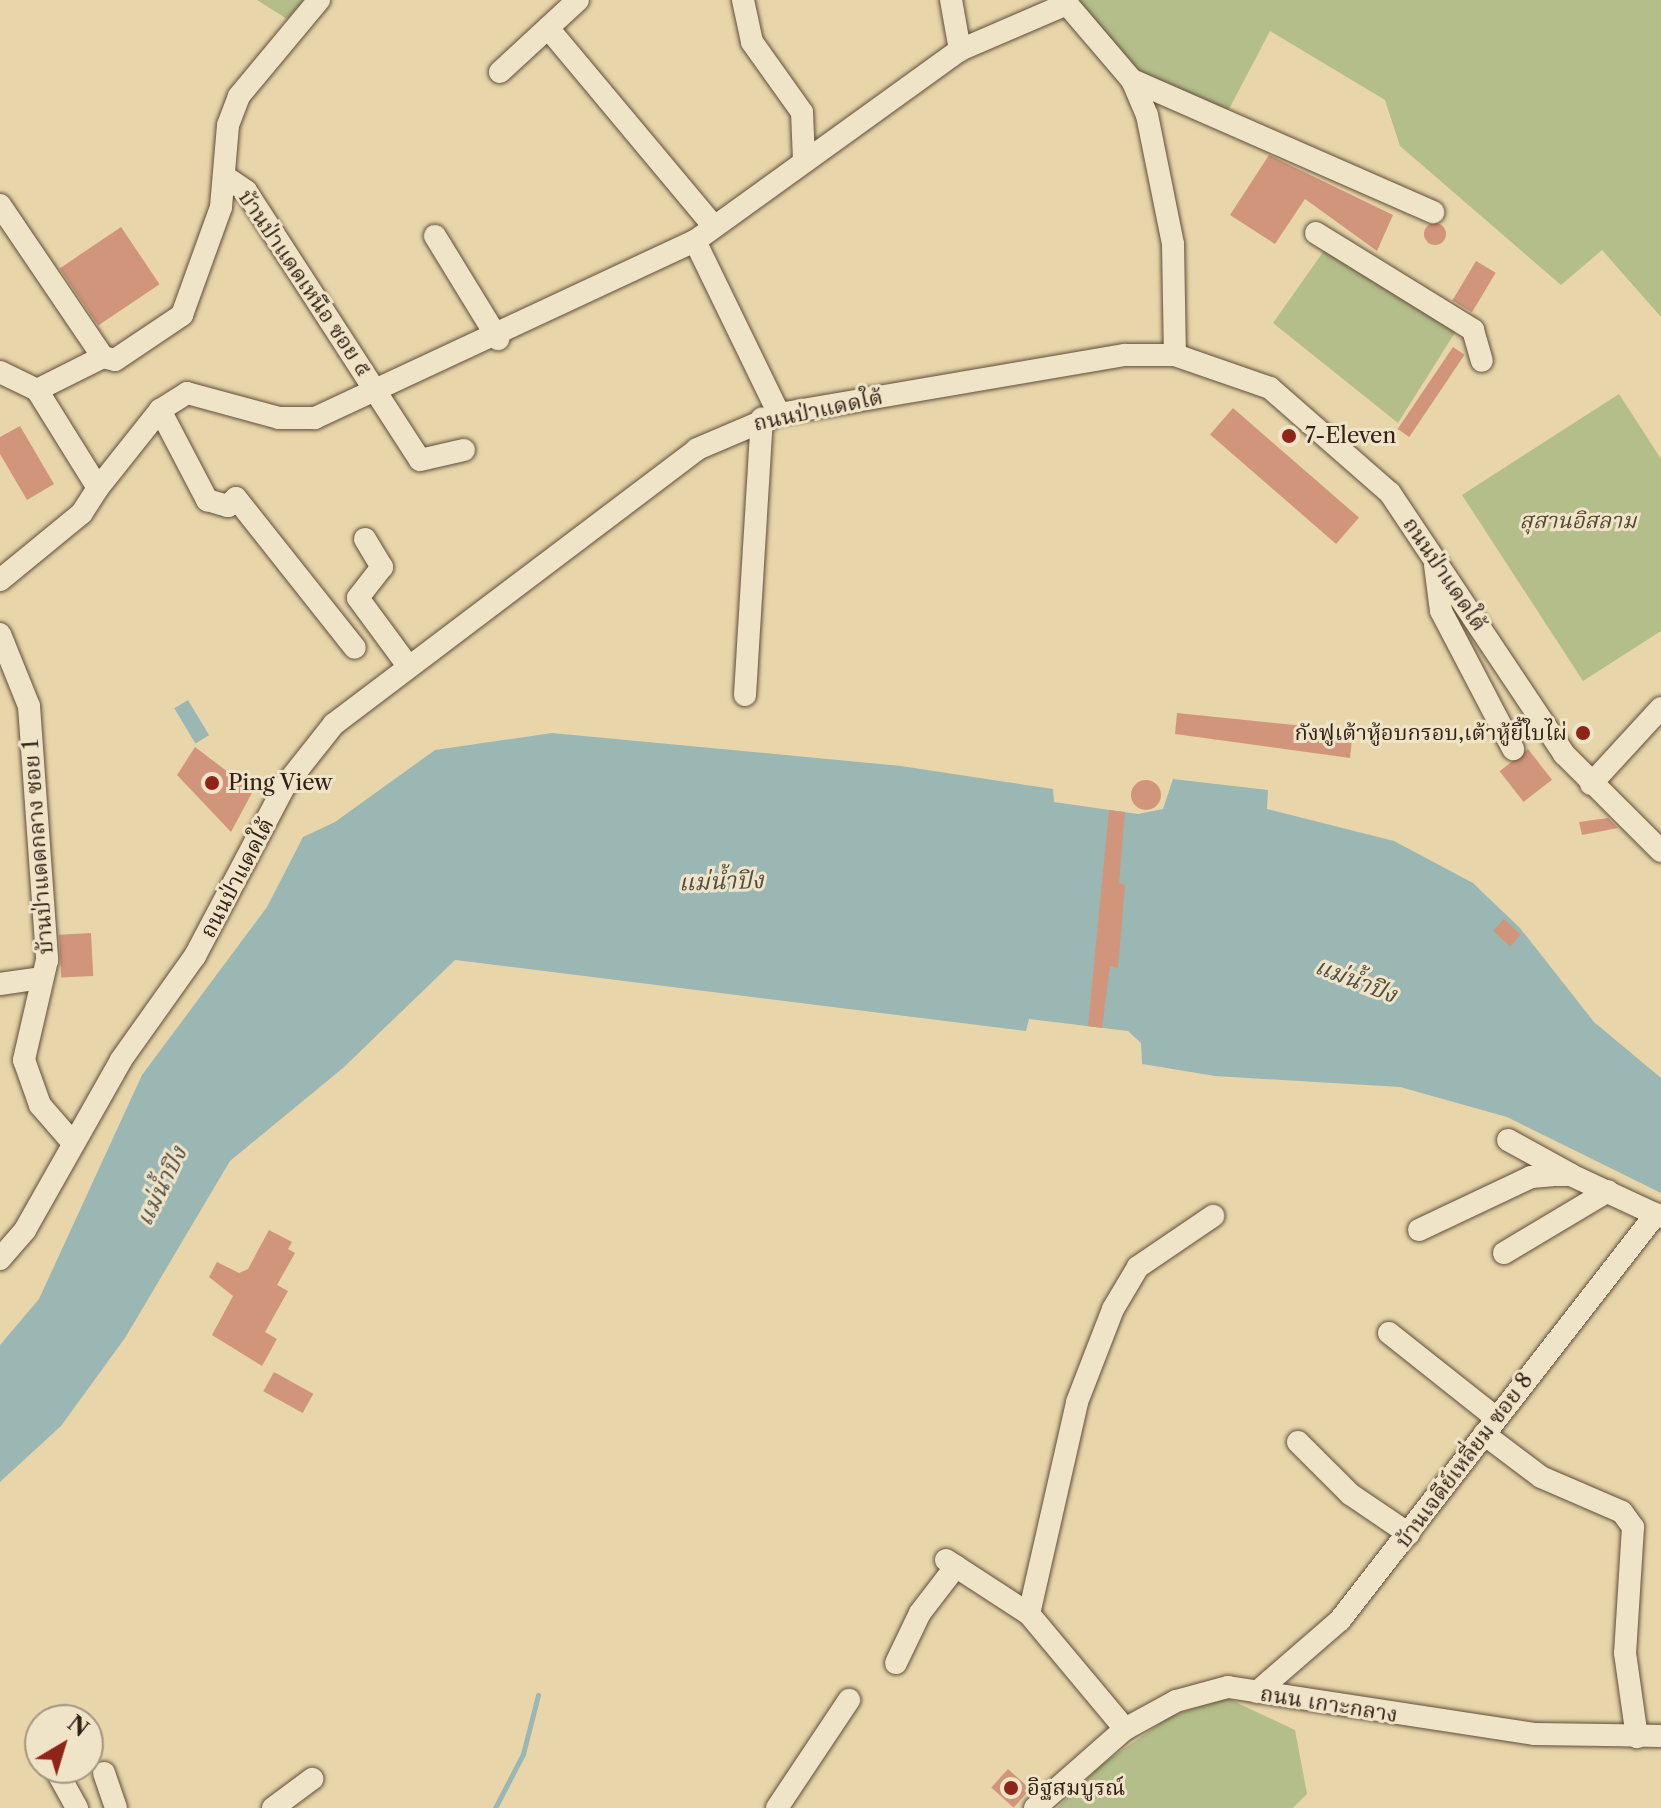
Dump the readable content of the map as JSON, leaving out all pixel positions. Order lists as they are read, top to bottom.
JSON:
{
  "streets": {
    "street": [
      "บ้านป่าแดดเหนือ ซอย ๕",
      "ถนนป่าแดดใต้",
      "บ้านป่าแดดกลาง ซอย 1",
      "บ้านเจดีย์เหลี่ยม ซอย 8",
      "ถนน เกาะกลาง"
    ]
  },
  "crossings": [
    ["ถนนป่าแดดใต้", "บ้านป่าแดดกลาง ซอย 1"],
    ["บ้านเจดีย์เหลี่ยม ซอย 8", "ถนน เกาะกลาง"]
  ],
  "water": ["แม่น้ำปิง"],
  "parks": ["สุสานอิสลาม"],
  "places": [
    "7-Eleven",
    "กังฟูเต้าหู้อบกรอบ,เต้าหู้ยี้ใบไผ่",
    "Ping View",
    "อิฐสมบูรณ์"
  ],
  "north": "top right"
}
